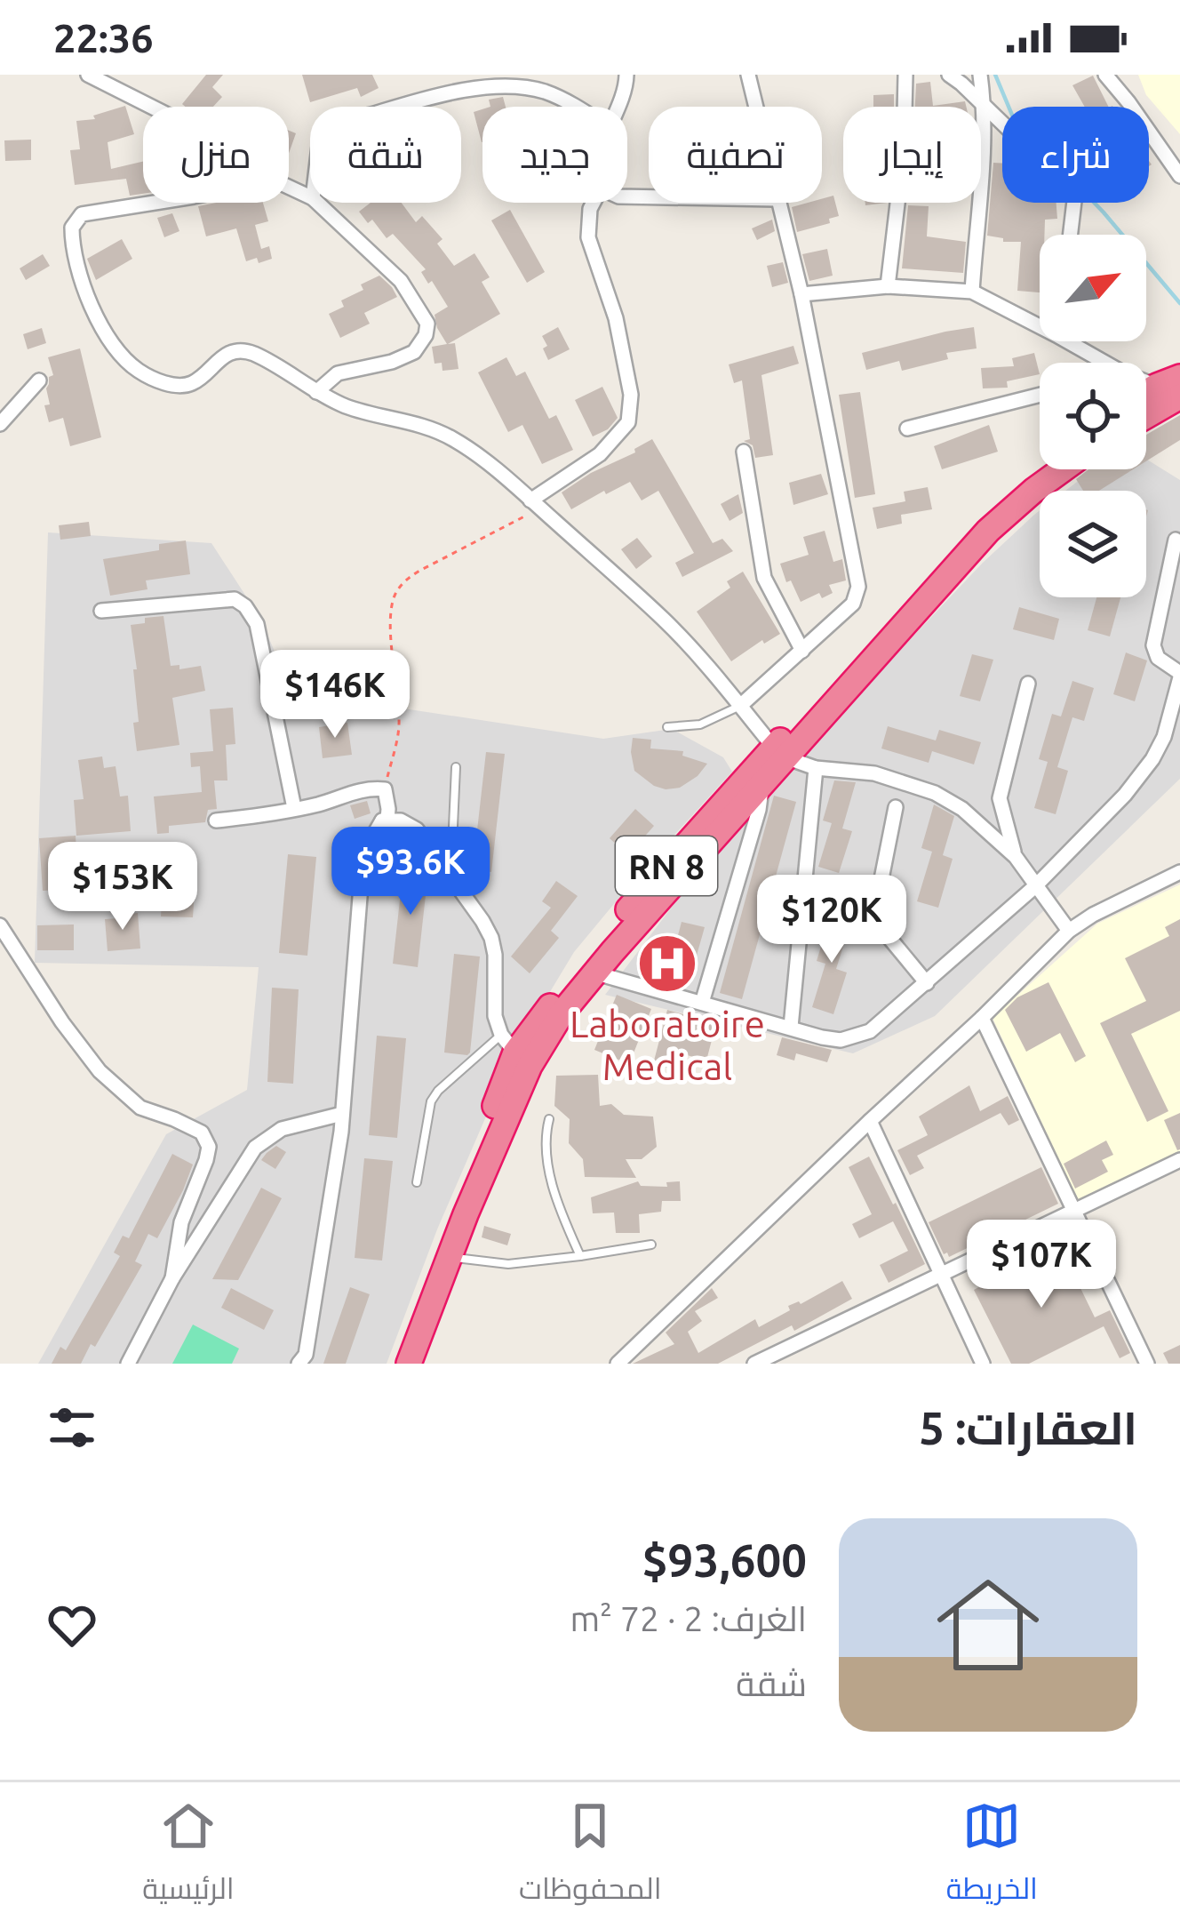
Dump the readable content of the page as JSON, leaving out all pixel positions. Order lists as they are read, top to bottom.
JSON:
{
  "streets": {
    "highway": ["RN 8"]
  },
  "places": {
    "hospital": ["Laboratoire Medical"]
  },
  "north": "top right",
  "page": {
    "status": "22:36",
    "chip": [
      "شراء",
      "إيجار",
      "تصفية",
      "جديد",
      "شقة",
      "منزل"
    ],
    "price": [
      "$146K",
      "$93.6K",
      "$153K",
      "$120K",
      "$107K"
    ],
    "heading": "العقارات: 5",
    "list": [
      {
        "name": "$93,600",
        "note": "الغرف: 2 · 72 m² · شقة"
      }
    ],
    "tabs": ["الخريطة", "المحفوظات", "الرئيسية"]
  }
}
